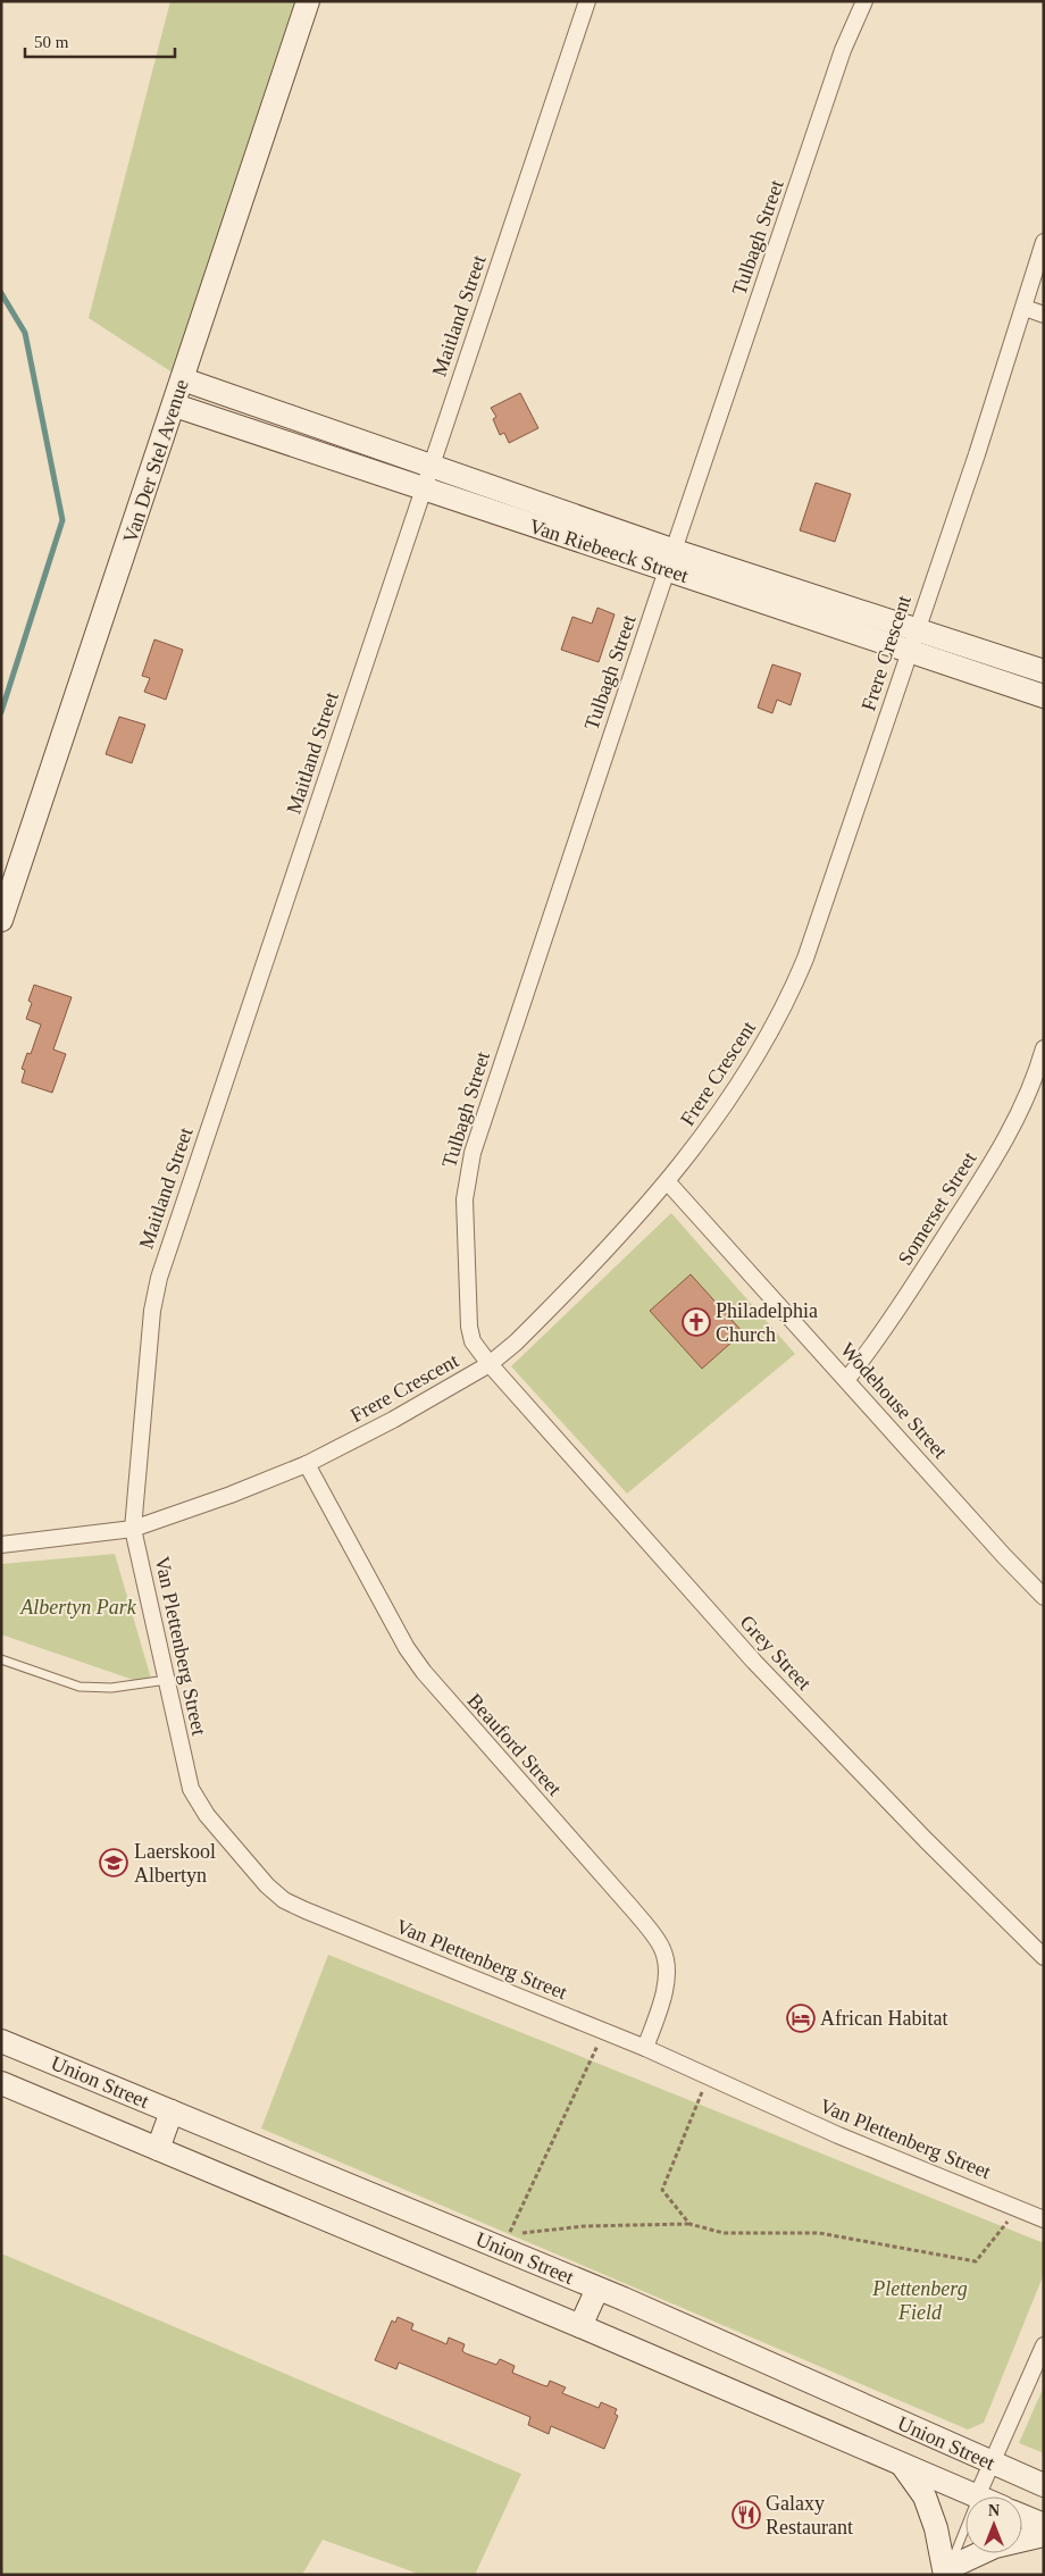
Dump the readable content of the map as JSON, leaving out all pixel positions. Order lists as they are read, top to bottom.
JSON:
{
  "streets": {
    "street": [
      "Tulbagh Street",
      "Maitland Street",
      "Van Der Stel Avenue",
      "Van Riebeeck Street",
      "Frere Crescent",
      "Somerset Street",
      "Wodehouse Street",
      "Van Plettenberg Street",
      "Grey Street",
      "Beauford Street",
      "Union Street"
    ]
  },
  "crossings": [
    ["Tulbagh Street", "Van Riebeeck Street"],
    ["Tulbagh Street", "Frere Crescent"],
    ["Tulbagh Street", "Grey Street"],
    ["Maitland Street", "Van Riebeeck Street"],
    ["Maitland Street", "Frere Crescent"],
    ["Maitland Street", "Van Plettenberg Street"],
    ["Van Der Stel Avenue", "Van Riebeeck Street"],
    ["Van Riebeeck Street", "Frere Crescent"],
    ["Frere Crescent", "Wodehouse Street"],
    ["Frere Crescent", "Van Plettenberg Street"],
    ["Frere Crescent", "Grey Street"],
    ["Frere Crescent", "Beauford Street"],
    ["Somerset Street", "Wodehouse Street"],
    ["Van Plettenberg Street", "Beauford Street"]
  ],
  "parks": ["Albertyn Park", "Plettenberg Field"],
  "places": {
    "church": ["Philadelphia Church"],
    "school or university": ["Laerskool Albertyn"],
    "hotel": ["African Habitat"],
    "restaurant": ["Galaxy Restaurant"]
  },
  "scale_bar": "50 m",
  "north": "top"
}
